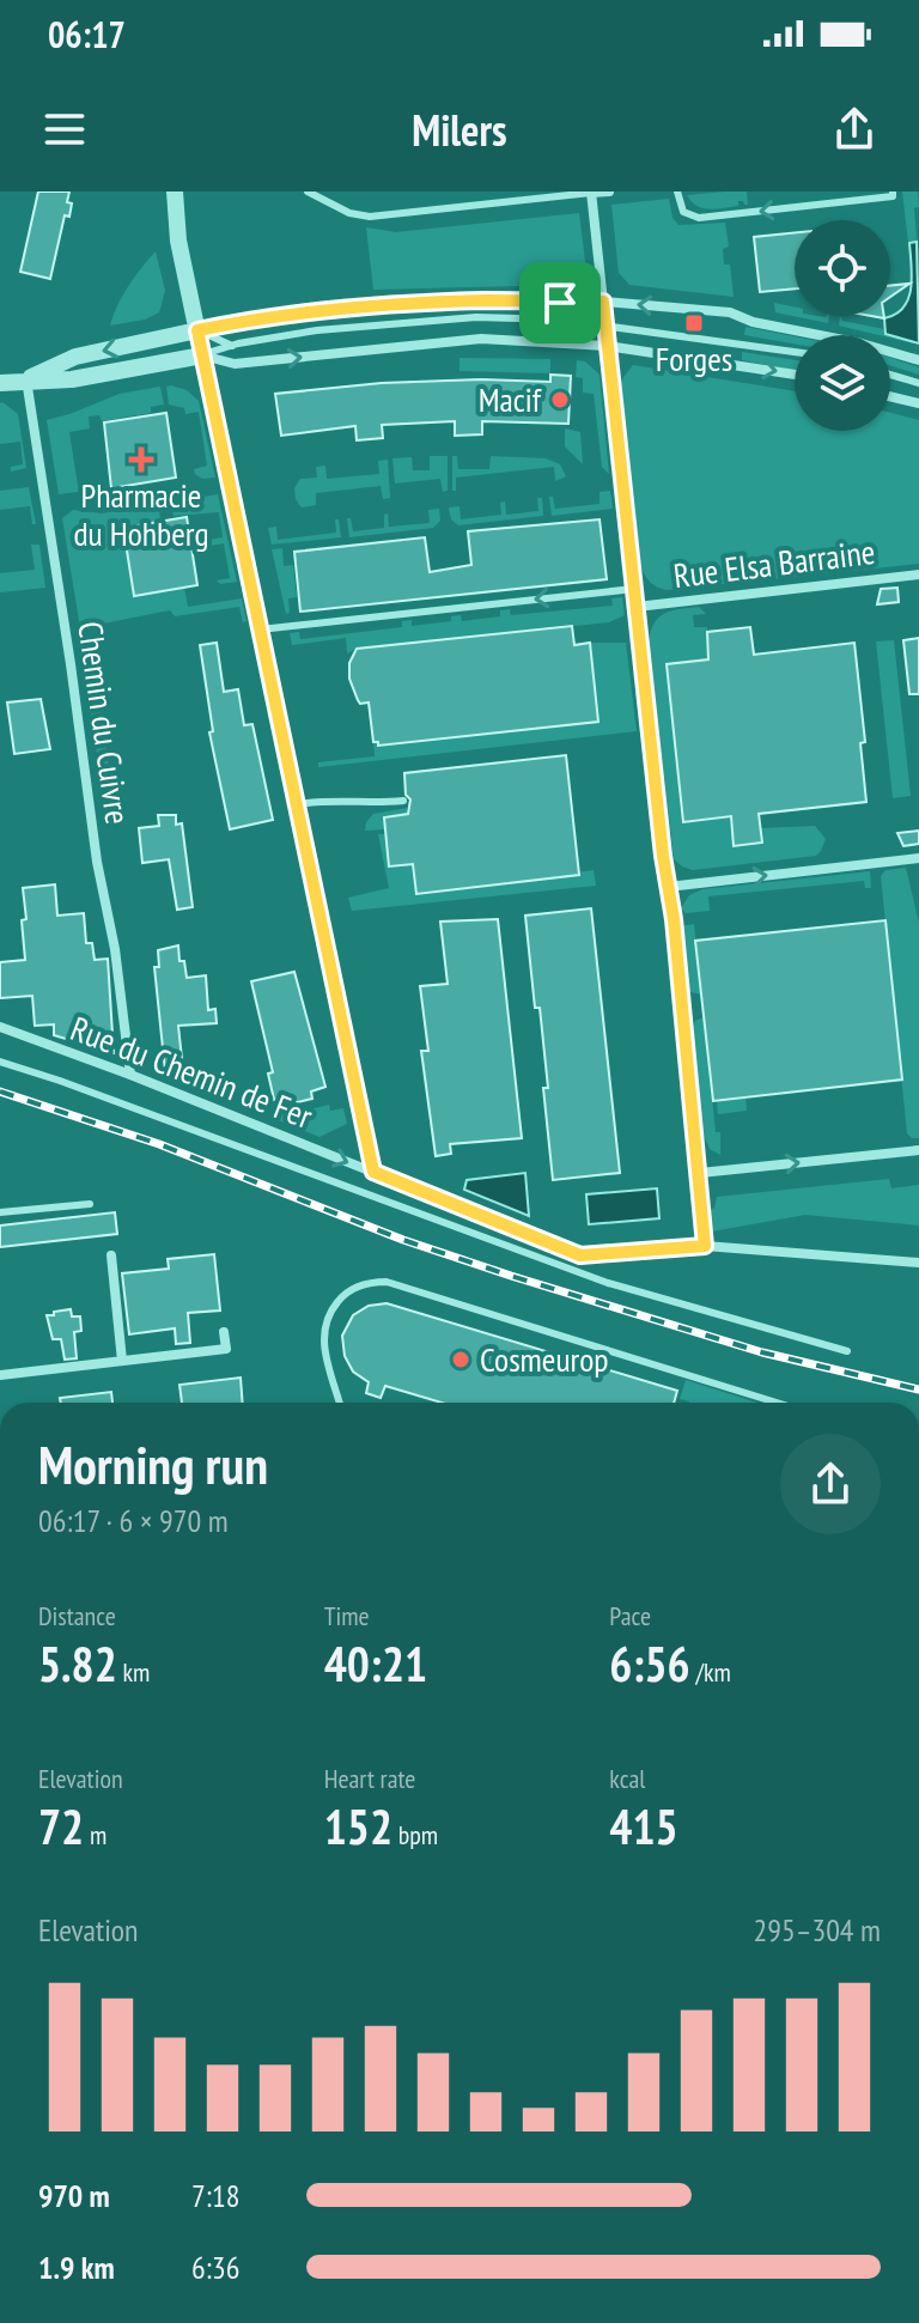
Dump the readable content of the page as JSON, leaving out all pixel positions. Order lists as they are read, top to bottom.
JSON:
{
  "streets": {
    "street": ["Rue Elsa Barraine", "Chemin du Cuivre", "Rue du Chemin de Fer"]
  },
  "crossings": [
    ["Chemin du Cuivre", "Rue du Chemin de Fer"]
  ],
  "places": {
    "transit": ["Forges"],
    "other": ["Macif", "Cosmeurop"],
    "health": ["Pharmacie du Hohberg"]
  },
  "page": {
    "status": "06:17",
    "header": "Milers",
    "heading": ["Morning run", "06:17 · 6 × 970 m"],
    "stats": [
      ["Distance", "5.82 km"],
      ["Time", "40:21"],
      ["Pace", "6:56 /km"],
      ["Elevation", "72 m"],
      ["Heart rate", "152 bpm"],
      ["kcal", "415"]
    ],
    "chart": ["Elevation", "295–304 m"],
    "list": [
      {
        "name": "970 m",
        "note": "7:18"
      },
      {
        "name": "1.9 km",
        "note": "6:36"
      }
    ]
  }
}
